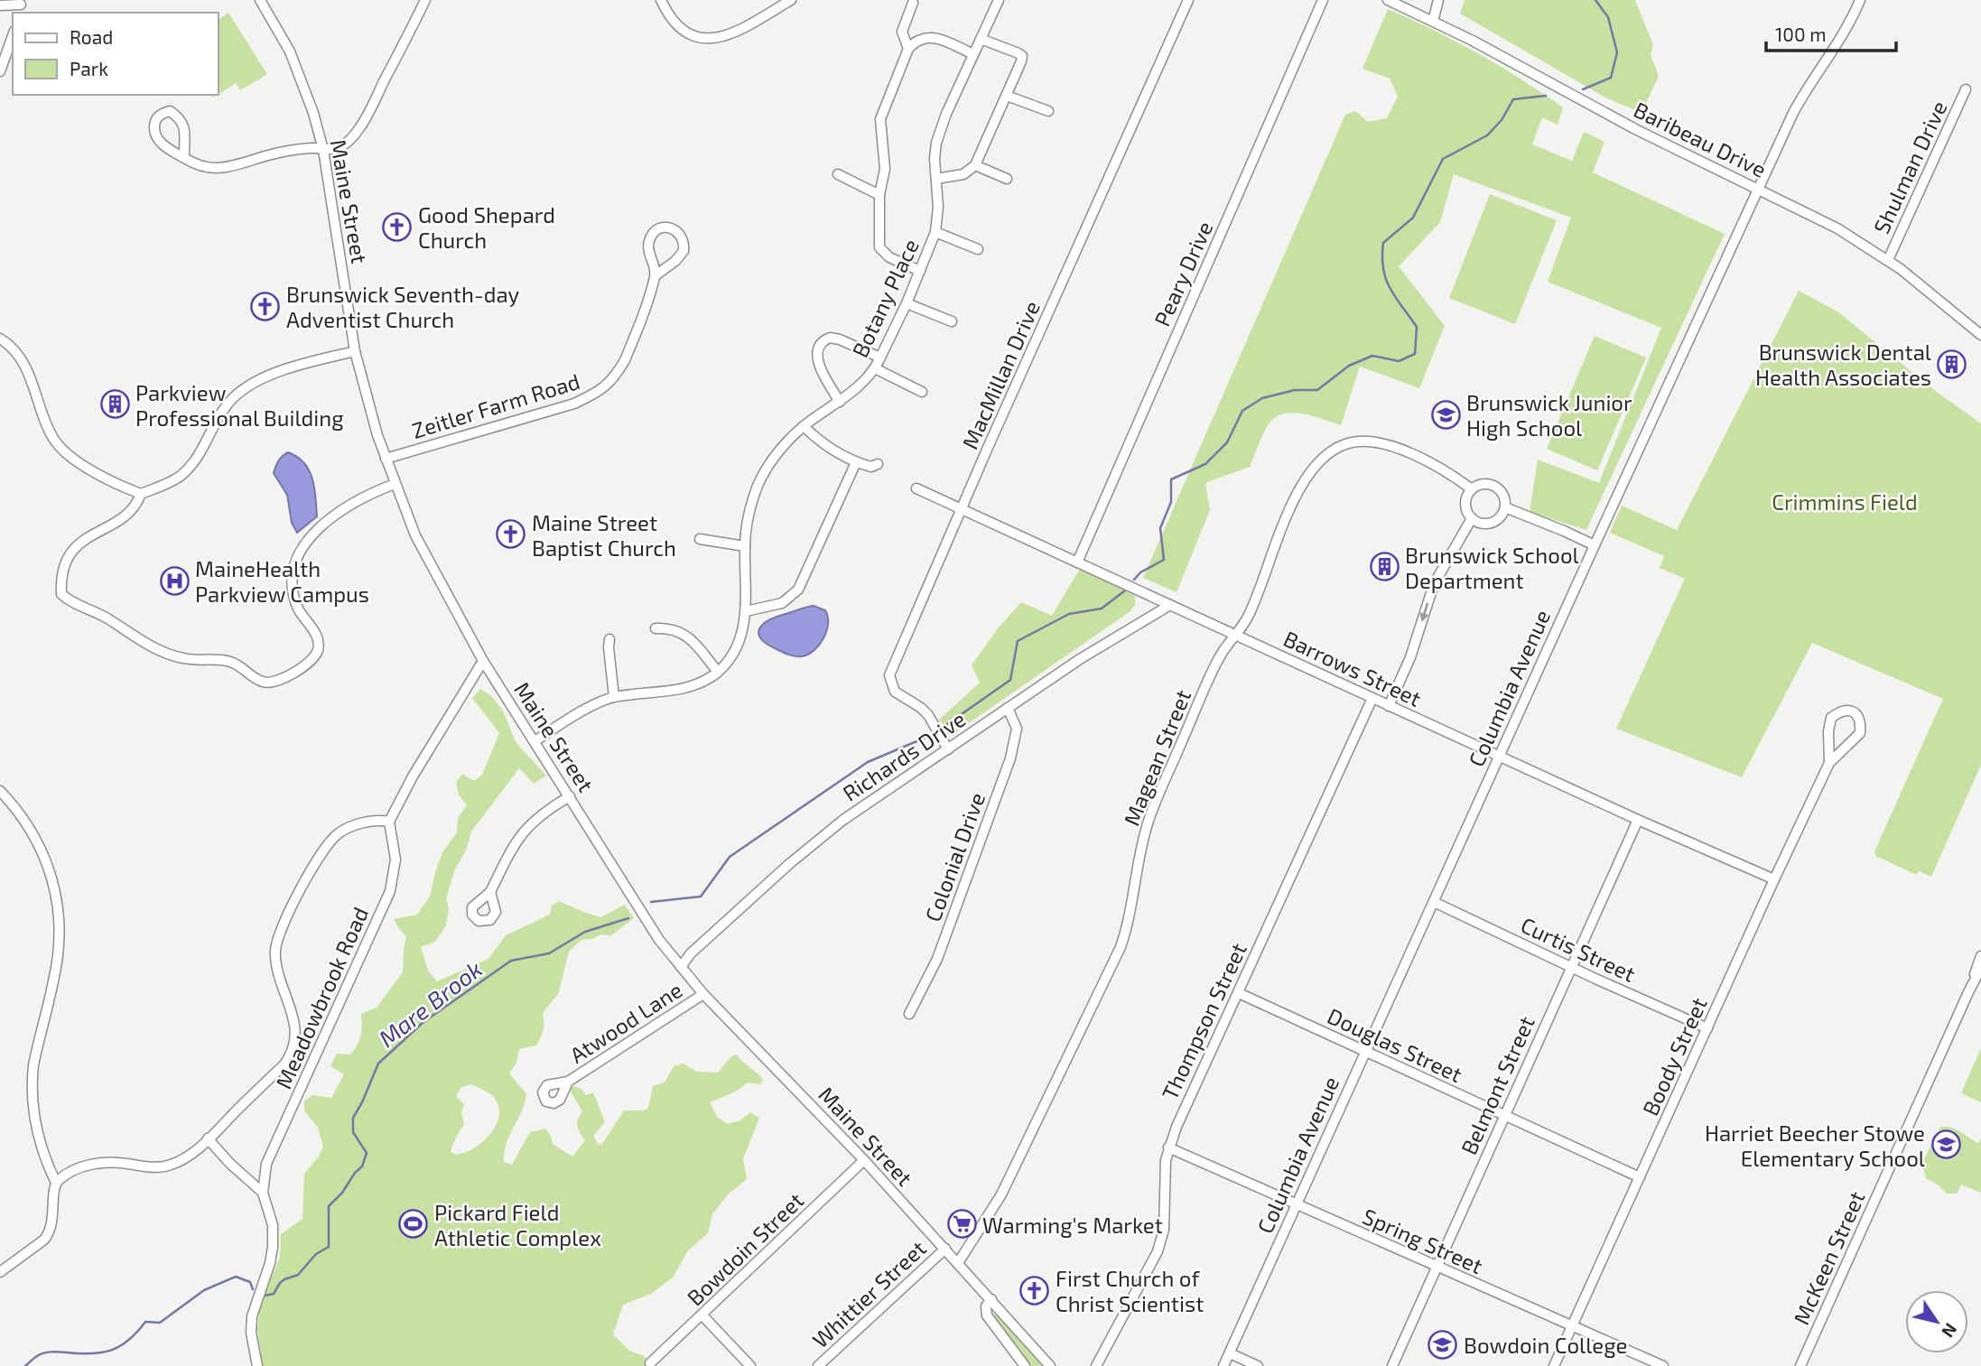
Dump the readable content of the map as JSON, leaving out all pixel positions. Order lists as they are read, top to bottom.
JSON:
{
  "streets": {
    "street": [
      "Baribeau Drive",
      "Shulman Drive",
      "Maine Street",
      "Peary Drive",
      "Botany Place",
      "MacMillan Drive",
      "Zeitler Farm Road",
      "Barrows Street",
      "Columbia Avenue",
      "Richards Drive",
      "Magean Street",
      "Colonial Drive",
      "Curtis Street",
      "Meadowbrook Road",
      "Thompson Street",
      "Atwood Lane",
      "Douglas Street",
      "Boody Street",
      "Belmont Street",
      "Spring Street",
      "Bowdoin Street",
      "McKeen Street",
      "Whittier Street"
    ]
  },
  "crossings": [
    ["Baribeau Drive", "Shulman Drive"],
    ["Baribeau Drive", "Columbia Avenue"],
    ["Maine Street", "Botany Place"],
    ["Maine Street", "Zeitler Farm Road"],
    ["Maine Street", "Richards Drive"],
    ["Maine Street", "Magean Street"],
    ["Maine Street", "Atwood Lane"],
    ["Maine Street", "Bowdoin Street"],
    ["Maine Street", "Whittier Street"],
    ["Peary Drive", "Barrows Street"],
    ["MacMillan Drive", "Barrows Street"],
    ["MacMillan Drive", "Richards Drive"],
    ["Barrows Street", "Columbia Avenue"],
    ["Barrows Street", "Richards Drive"],
    ["Barrows Street", "Magean Street"],
    ["Barrows Street", "Thompson Street"],
    ["Barrows Street", "Boody Street"],
    ["Barrows Street", "Belmont Street"],
    ["Columbia Avenue", "Curtis Street"],
    ["Columbia Avenue", "Douglas Street"],
    ["Columbia Avenue", "Spring Street"],
    ["Richards Drive", "Colonial Drive"],
    ["Curtis Street", "Boody Street"],
    ["Curtis Street", "Belmont Street"],
    ["Thompson Street", "Douglas Street"],
    ["Thompson Street", "Spring Street"],
    ["Douglas Street", "Boody Street"],
    ["Douglas Street", "Belmont Street"],
    ["Boody Street", "Spring Street"],
    ["Belmont Street", "Spring Street"]
  ],
  "water": ["Mare Brook"],
  "parks": ["Crimmins Field"],
  "places": {
    "church": [
      "Good Shepard Church",
      "Brunswick Seventh-day Adventist Church",
      "Maine Street Baptist Church",
      "First Church of Christ Scientist"
    ],
    "building": ["Brunswick Dental Health Associates", "Parkview Professional Building", "Brunswick School Department"],
    "school or university": ["Brunswick Junior High School", "Harriet Beecher Stowe Elementary School", "Bowdoin College"],
    "hospital": ["MaineHealth Parkview Campus"],
    "sports": ["Pickard Field Athletic Complex"],
    "supermarket": ["Warming's Market"]
  },
  "legend": ["Road", "Park"],
  "scale_bar": "100 m",
  "north": "bottom right"
}
